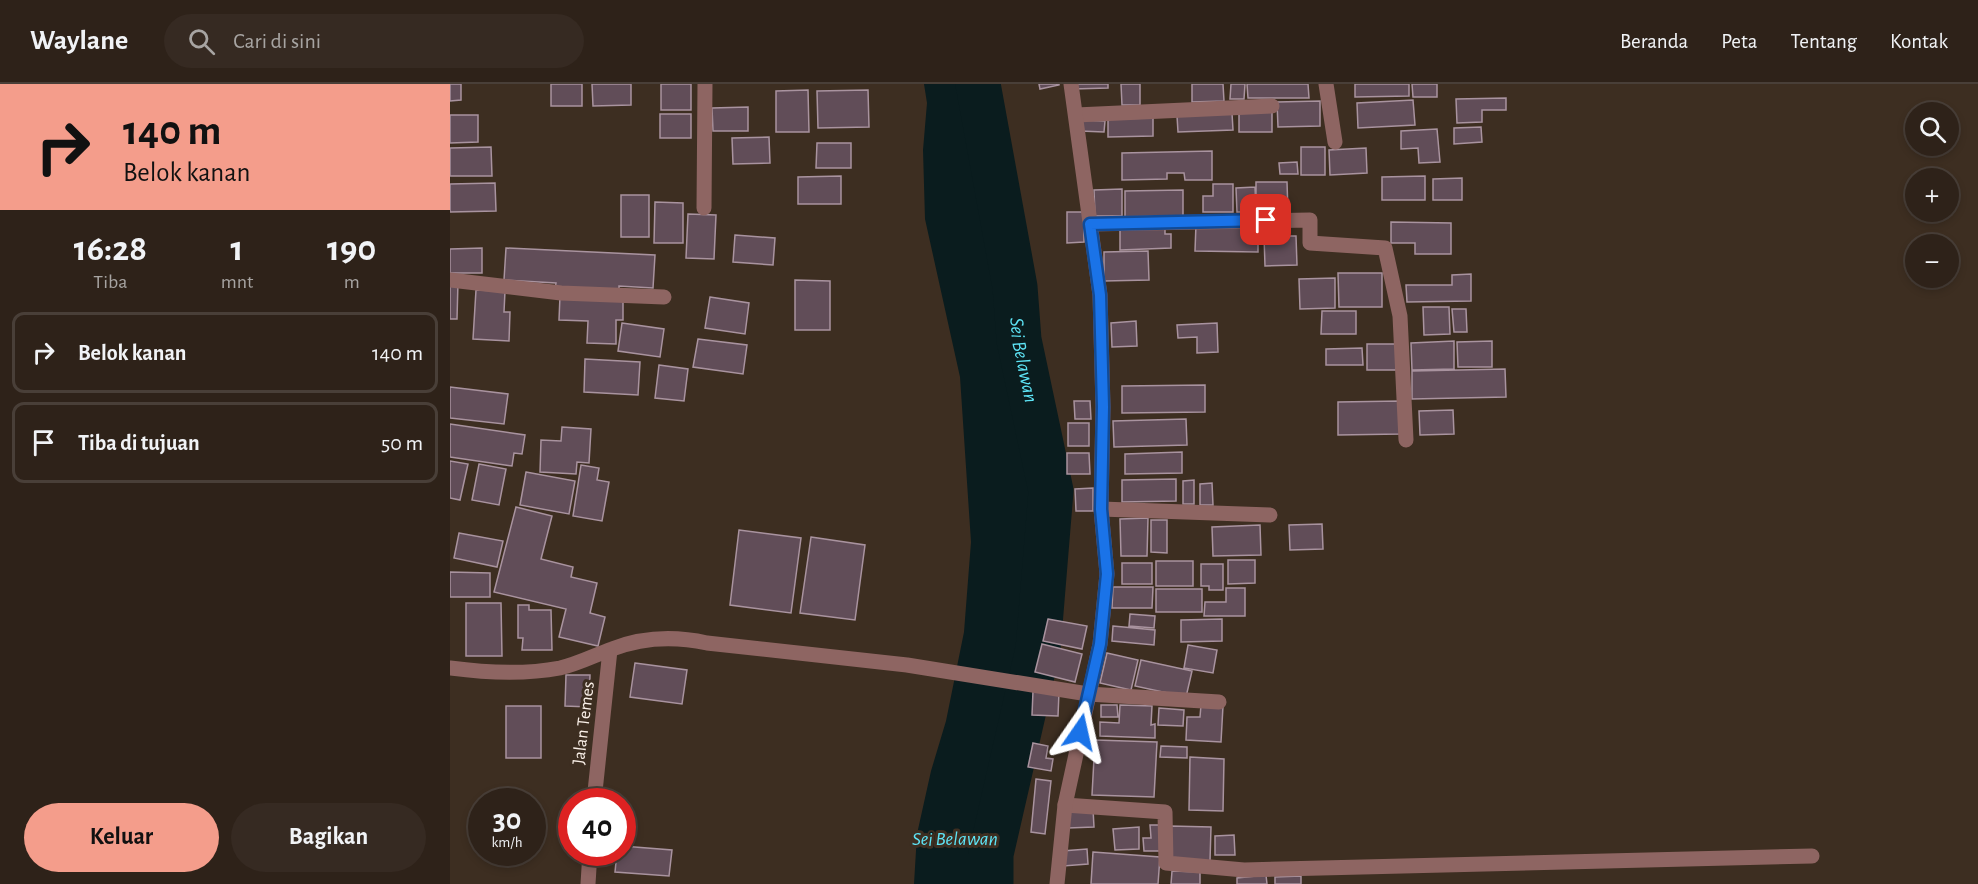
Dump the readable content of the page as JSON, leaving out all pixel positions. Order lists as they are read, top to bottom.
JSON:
{
  "streets": {
    "street": ["Jalan Temes"]
  },
  "water": ["Sei Belawan"],
  "page": {
    "header": "Waylane",
    "search": "Cari di sini",
    "nav": [
      "Beranda",
      "Peta",
      "Tentang",
      "Kontak"
    ],
    "turn": ["140 m", "Belok kanan"],
    "map_buttons": ["+", "−"],
    "eta": [
      "16:28",
      "Tiba",
      "1",
      "mnt",
      "190",
      "m"
    ],
    "list": [
      {
        "name": "Belok kanan",
        "value": "140 m"
      },
      {
        "name": "Tiba di tujuan",
        "value": "50 m"
      }
    ],
    "speed": "30 km/h",
    "limit": "40",
    "buttons": ["Keluar", "Bagikan"]
  }
}
